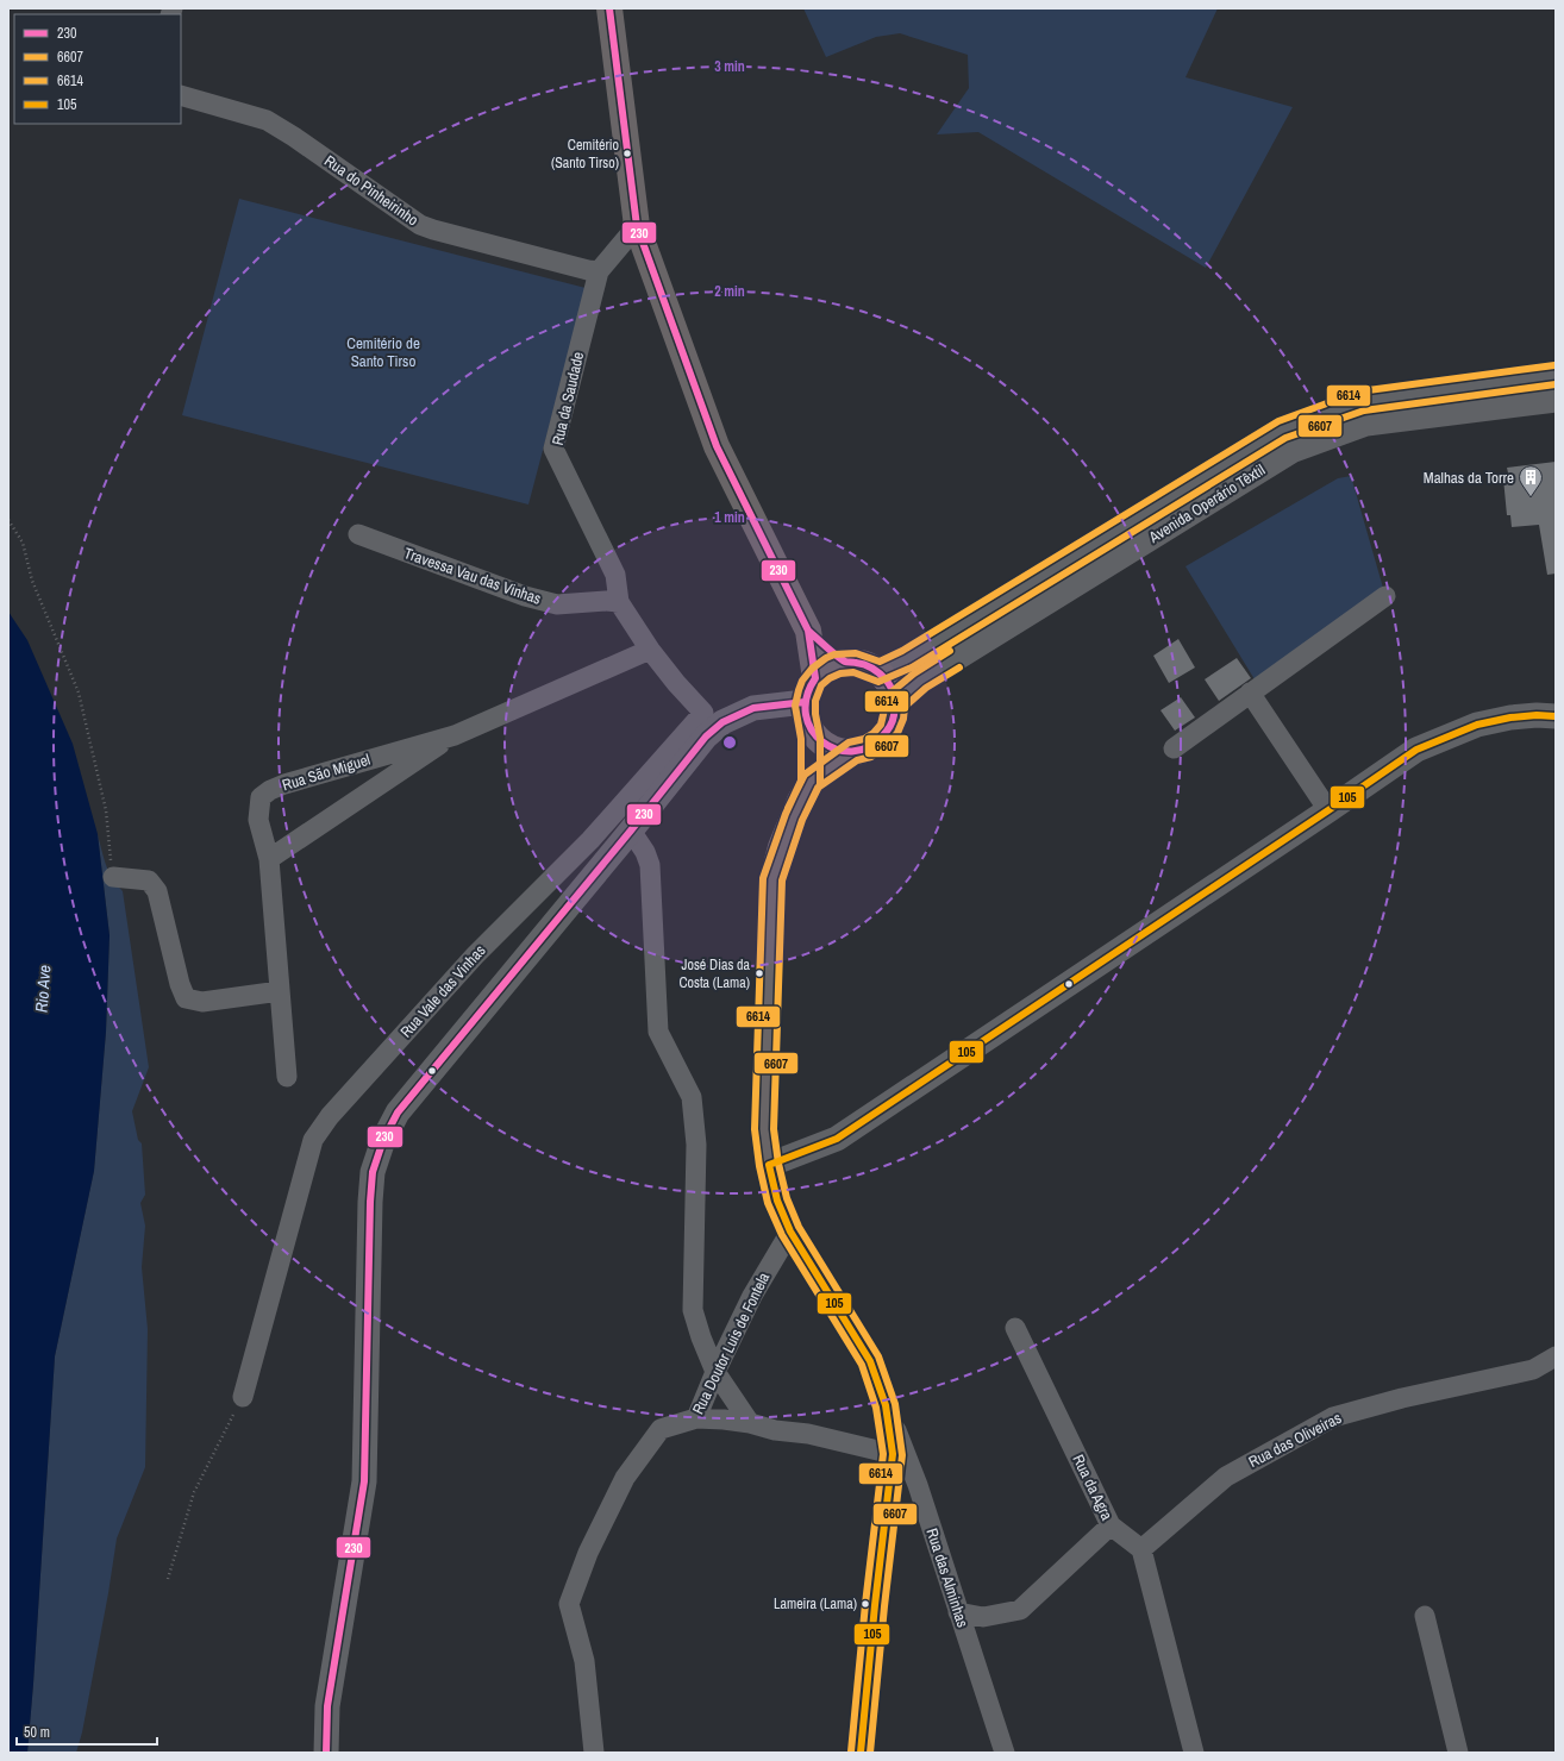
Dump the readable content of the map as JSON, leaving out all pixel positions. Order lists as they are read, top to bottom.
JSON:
{
  "streets": {
    "street": [
      "Rua do Pinheirinho",
      "Rua da Saudade",
      "Avenida Operário Têxtil",
      "Travessa Vau das Vinhas",
      "Rua São Miguel",
      "Rua Vale das Vinhas",
      "Rua Doutor Luis de Fontela",
      "Rua das Oliveiras",
      "Rua da Agra",
      "Rua das Alminhas"
    ]
  },
  "crossings": [
    ["Rua do Pinheirinho", "Rua da Saudade"],
    ["Rua da Saudade", "Travessa Vau das Vinhas"],
    ["Rua da Saudade", "Rua São Miguel"],
    ["Rua da Saudade", "Rua Vale das Vinhas"],
    ["Rua São Miguel", "Rua Vale das Vinhas"],
    ["Rua das Oliveiras", "Rua da Agra"]
  ],
  "water": ["Rio Ave"],
  "parks": ["Cemitério de Santo Tirso"],
  "places": {
    "other": ["Cemitério (Santo Tirso)", "José Dias da Costa (Lama)", "Lameira (Lama)"],
    "building": ["Malhas da Torre"]
  },
  "lines": [
    "transit line 230",
    "transit line 6614",
    "transit line 6607",
    "transit line 105"
  ],
  "legend": [
    "230",
    "6607",
    "6614",
    "105"
  ],
  "scale_bar": "50 m",
  "rings": ["3 min", "2 min", "1 min"]
}
